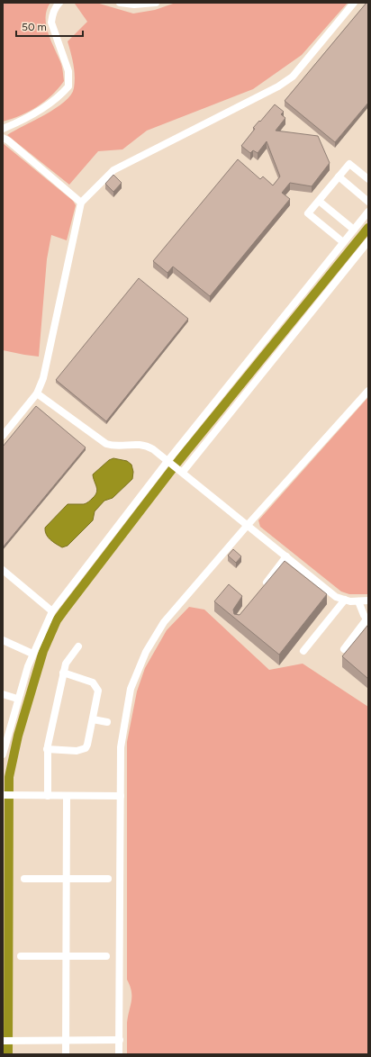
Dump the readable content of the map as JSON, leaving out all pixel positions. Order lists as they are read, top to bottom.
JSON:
{
  "scale_bar": "50 m"
}
